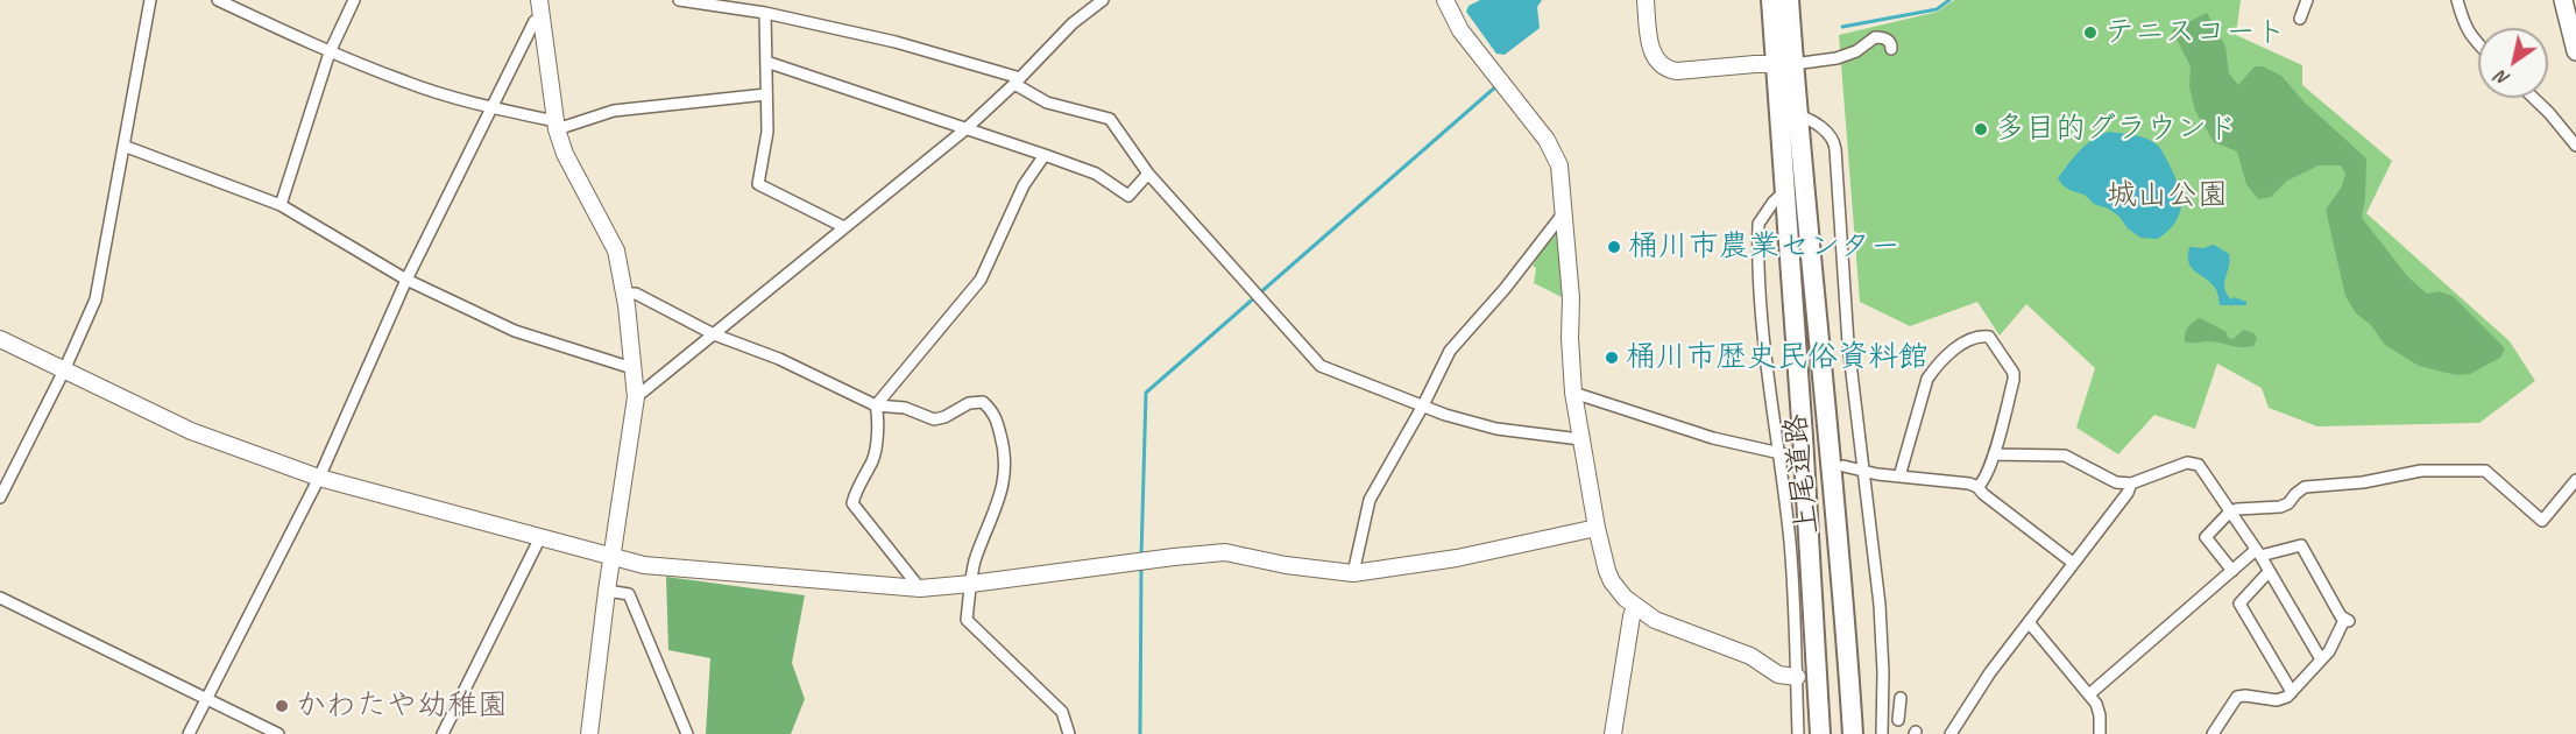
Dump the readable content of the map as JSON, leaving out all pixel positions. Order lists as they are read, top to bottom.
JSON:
{
  "streets": {
    "highway": ["上尾道路"]
  },
  "parks": ["城山公園"],
  "places": [
    "テニスコート",
    "多目的グラウンド",
    "桶川市農業センター",
    "桶川市歴史民俗資料館",
    "かわたや幼稚園"
  ],
  "north": "bottom left"
}
